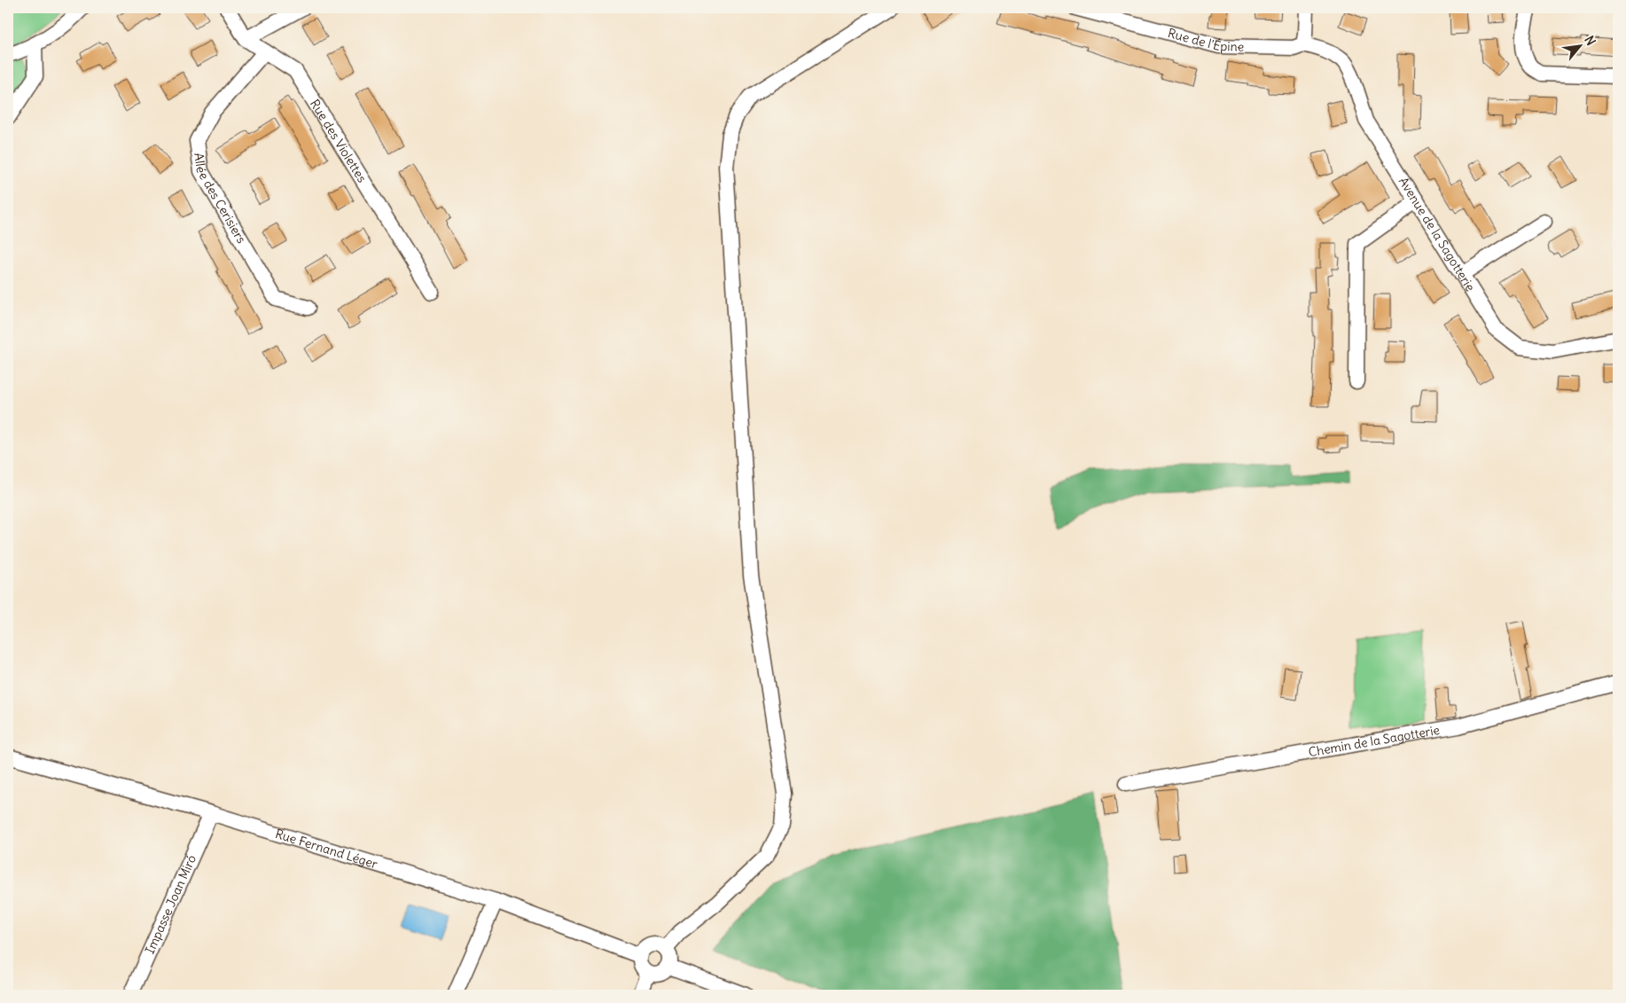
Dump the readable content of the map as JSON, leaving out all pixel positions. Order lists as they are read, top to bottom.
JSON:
{
  "streets": {
    "street": [
      "Rue de l'Épine",
      "Rue des Violettes",
      "Allée des Cerisiers",
      "Avenue de la Sagotterie",
      "Chemin de la Sagotterie",
      "Rue Fernand Léger",
      "Impasse Joan Miró"
    ]
  },
  "crossings": [
    ["Rue de l'Épine", "Avenue de la Sagotterie"],
    ["Rue des Violettes", "Allée des Cerisiers"],
    ["Rue Fernand Léger", "Impasse Joan Miró"]
  ],
  "north": "top right"
}
